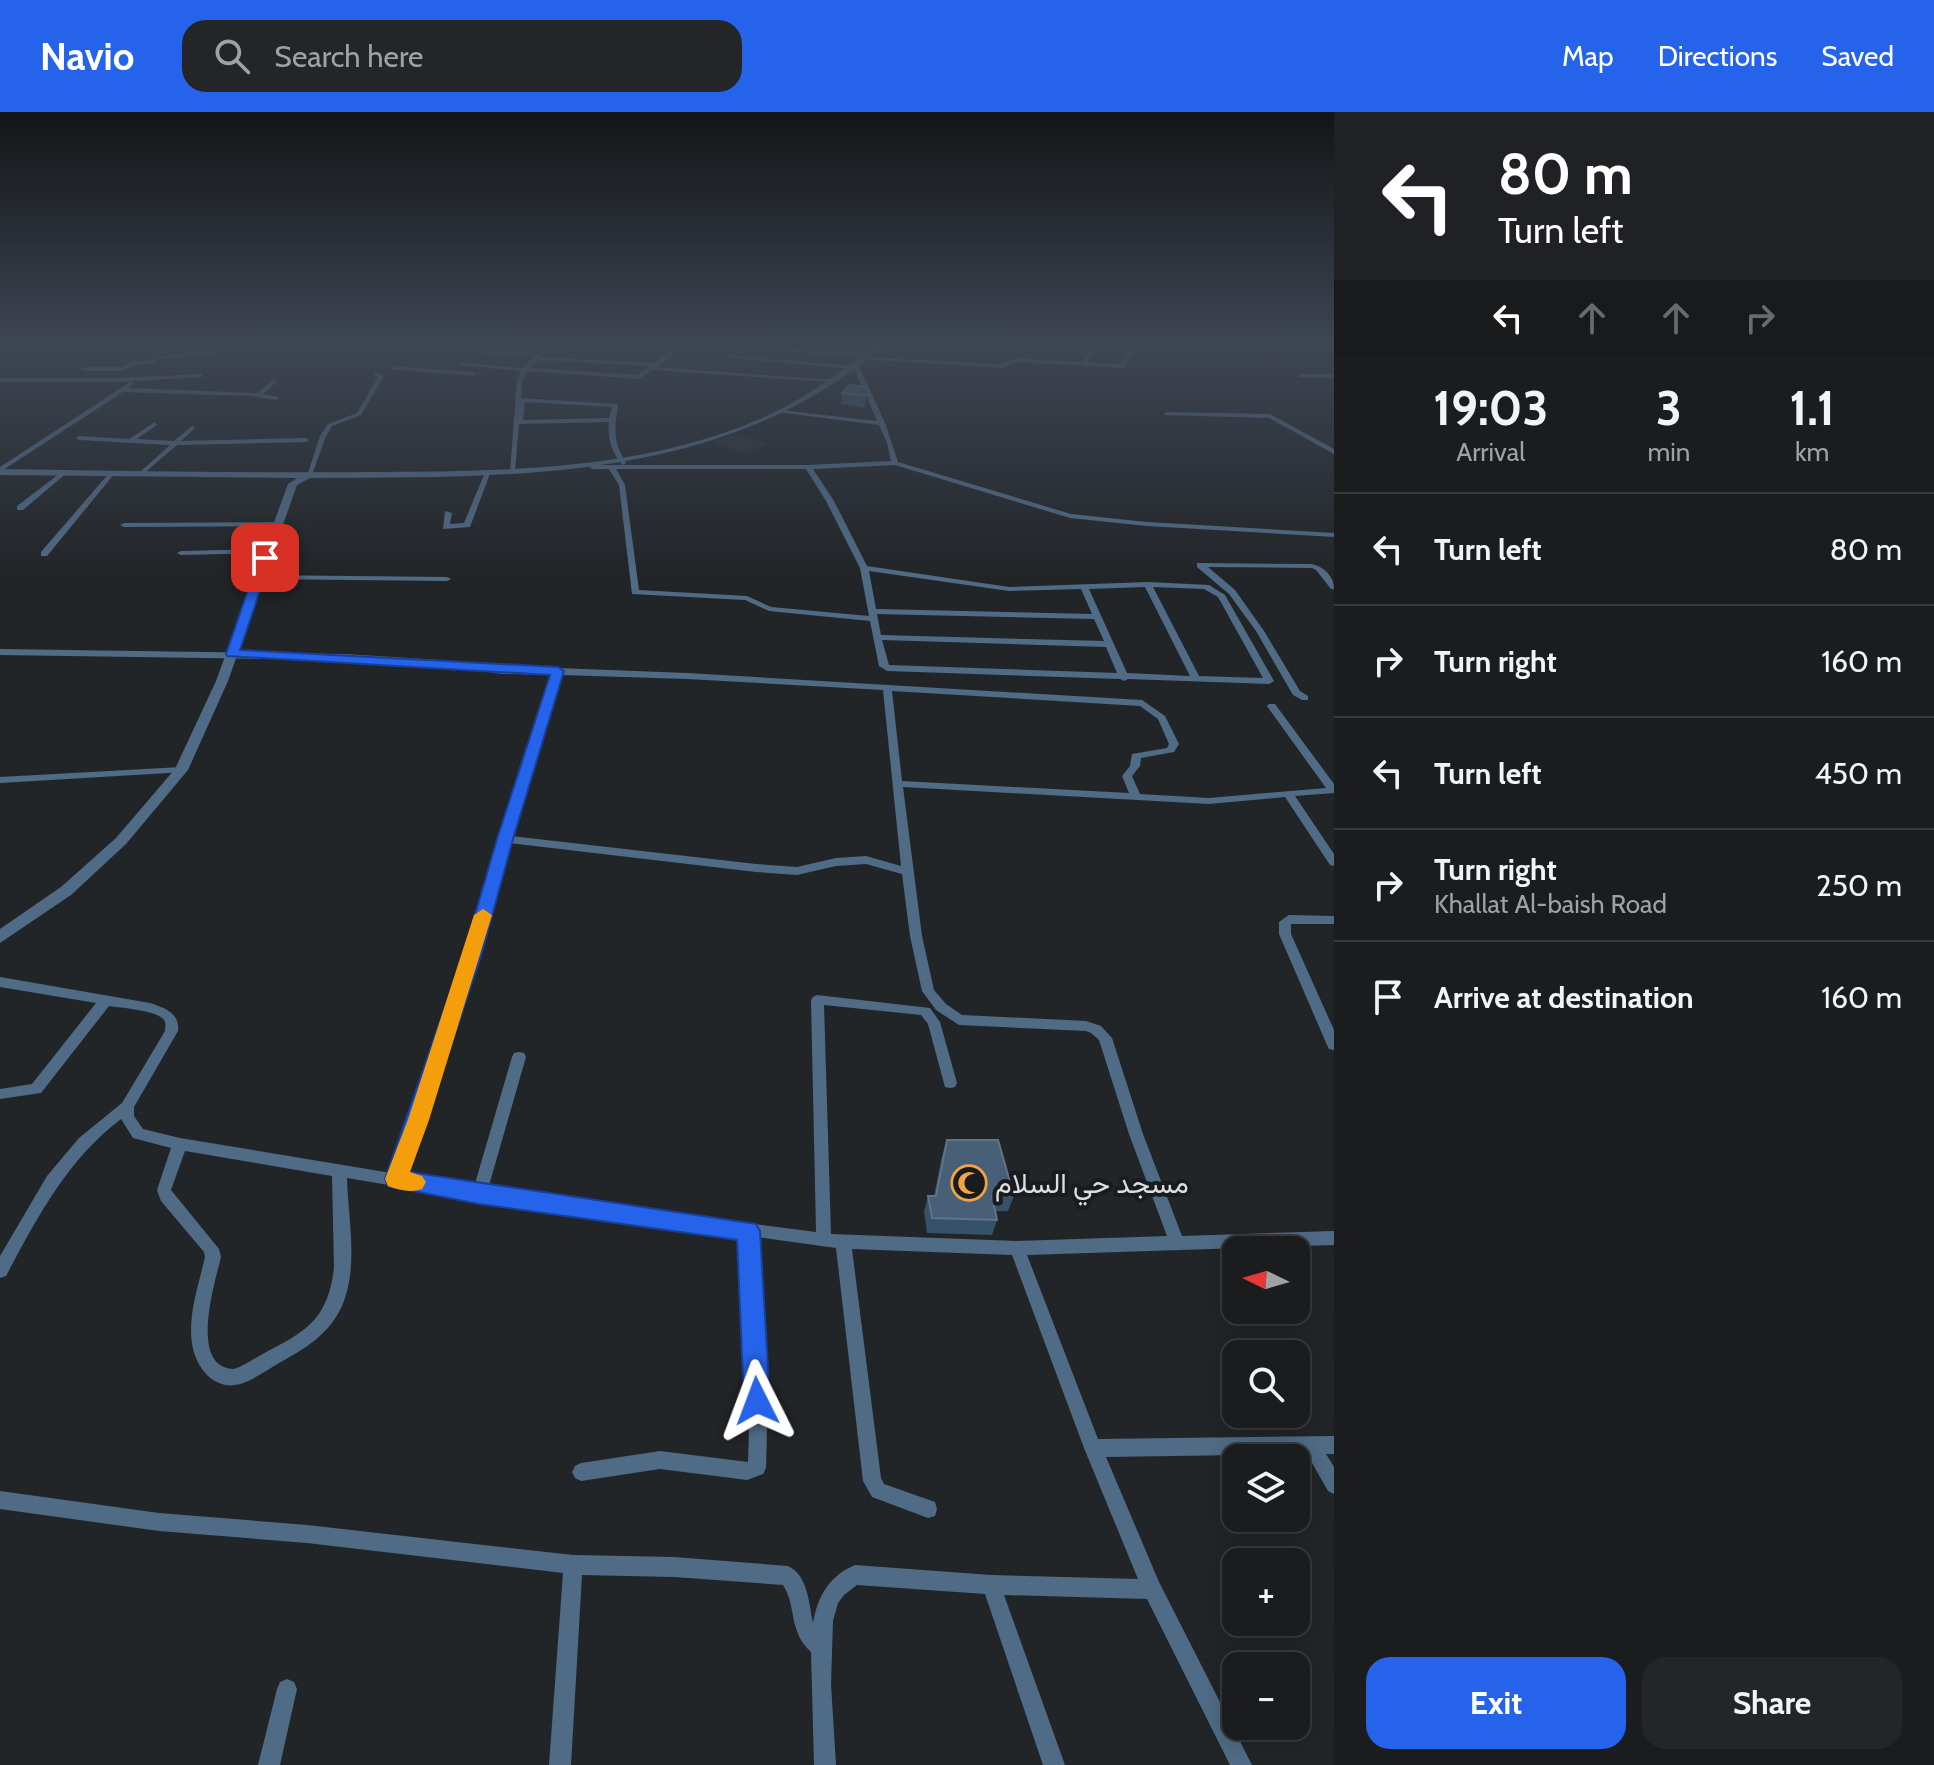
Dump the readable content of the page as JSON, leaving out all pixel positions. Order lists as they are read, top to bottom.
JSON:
{
  "places": {
    "mosque": ["مسجد حي السلام"]
  },
  "north": "left",
  "page": {
    "header": "Navio",
    "search": "Search here",
    "nav": ["Map", "Directions", "Saved"],
    "turn": ["80 m", "Turn left"],
    "eta": [
      "19:03",
      "Arrival",
      "3",
      "min",
      "1.1",
      "km"
    ],
    "list": [
      {
        "name": "Turn left",
        "value": "80 m"
      },
      {
        "name": "Turn right",
        "value": "160 m"
      },
      {
        "name": "Turn left",
        "value": "450 m"
      },
      {
        "name": "Turn right",
        "note": "Khallat Al-baish Road",
        "value": "250 m"
      },
      {
        "name": "Arrive at destination",
        "value": "160 m"
      }
    ],
    "map_buttons": ["+", "−"],
    "buttons": ["Exit", "Share"]
  }
}
